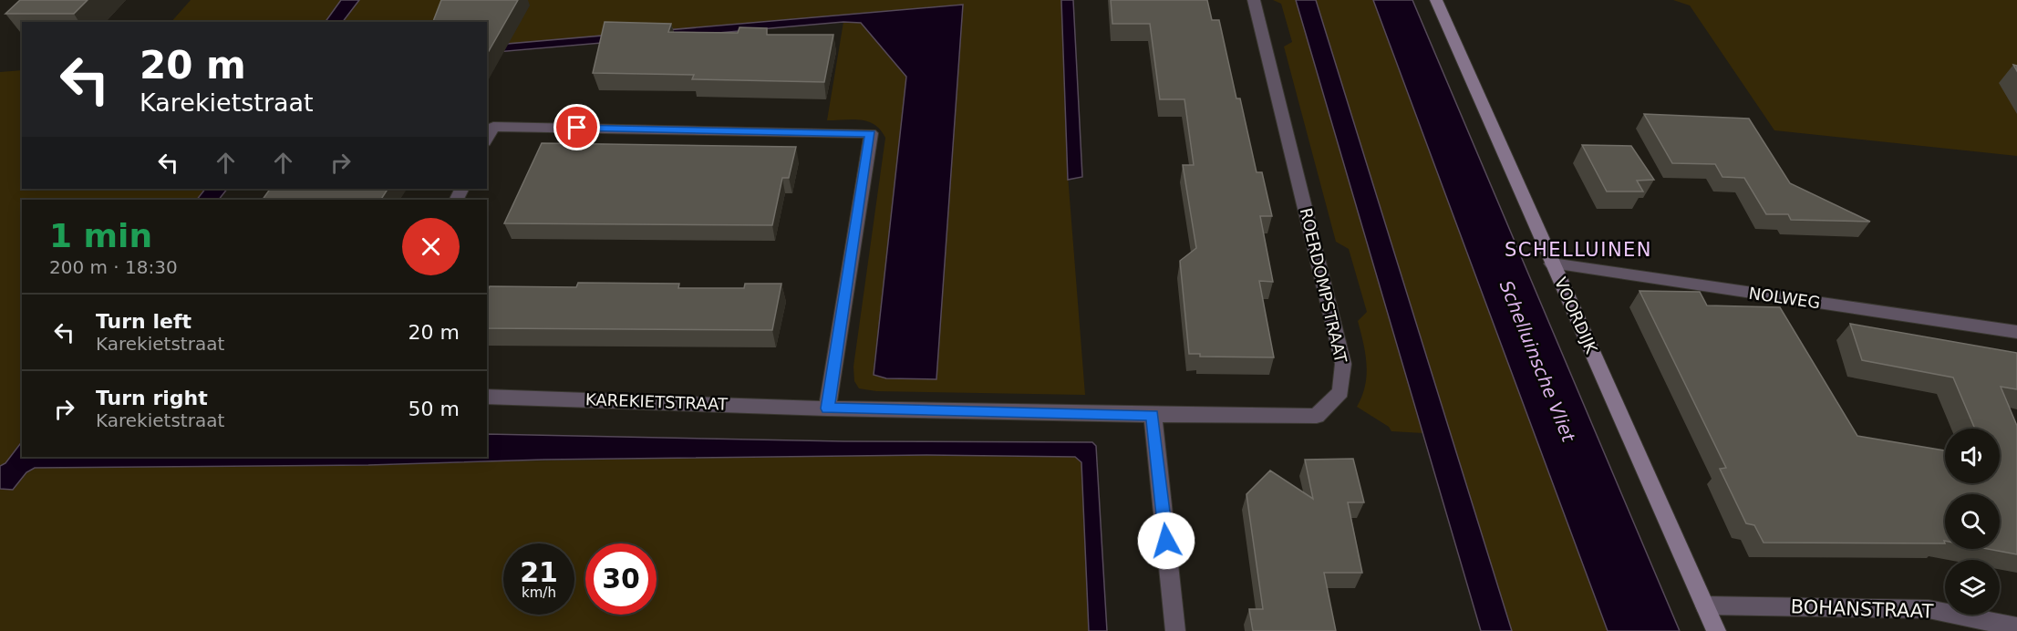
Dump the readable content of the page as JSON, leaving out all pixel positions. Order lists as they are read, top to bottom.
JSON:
{
  "streets": {
    "street": [
      "ROERDOMPSTRAAT",
      "NOLWEG",
      "VOORDIJK",
      "KAREKIETSTRAAT",
      "BOHANSTRAAT"
    ]
  },
  "crossings": [
    ["ROERDOMPSTRAAT", "KAREKIETSTRAAT"],
    ["NOLWEG", "VOORDIJK"],
    ["VOORDIJK", "BOHANSTRAAT"]
  ],
  "districts": ["SCHELLUINEN"],
  "water": ["Schelluinsche Vliet"],
  "page": {
    "turn": ["20 m", "Karekietstraat"],
    "heading": ["1 min", "200 m · 18:30"],
    "list": [
      {
        "name": "Turn left",
        "note": "Karekietstraat",
        "value": "20 m"
      },
      {
        "name": "Turn right",
        "note": "Karekietstraat",
        "value": "50 m"
      }
    ],
    "speed": "21 km/h",
    "limit": "30"
  }
}
